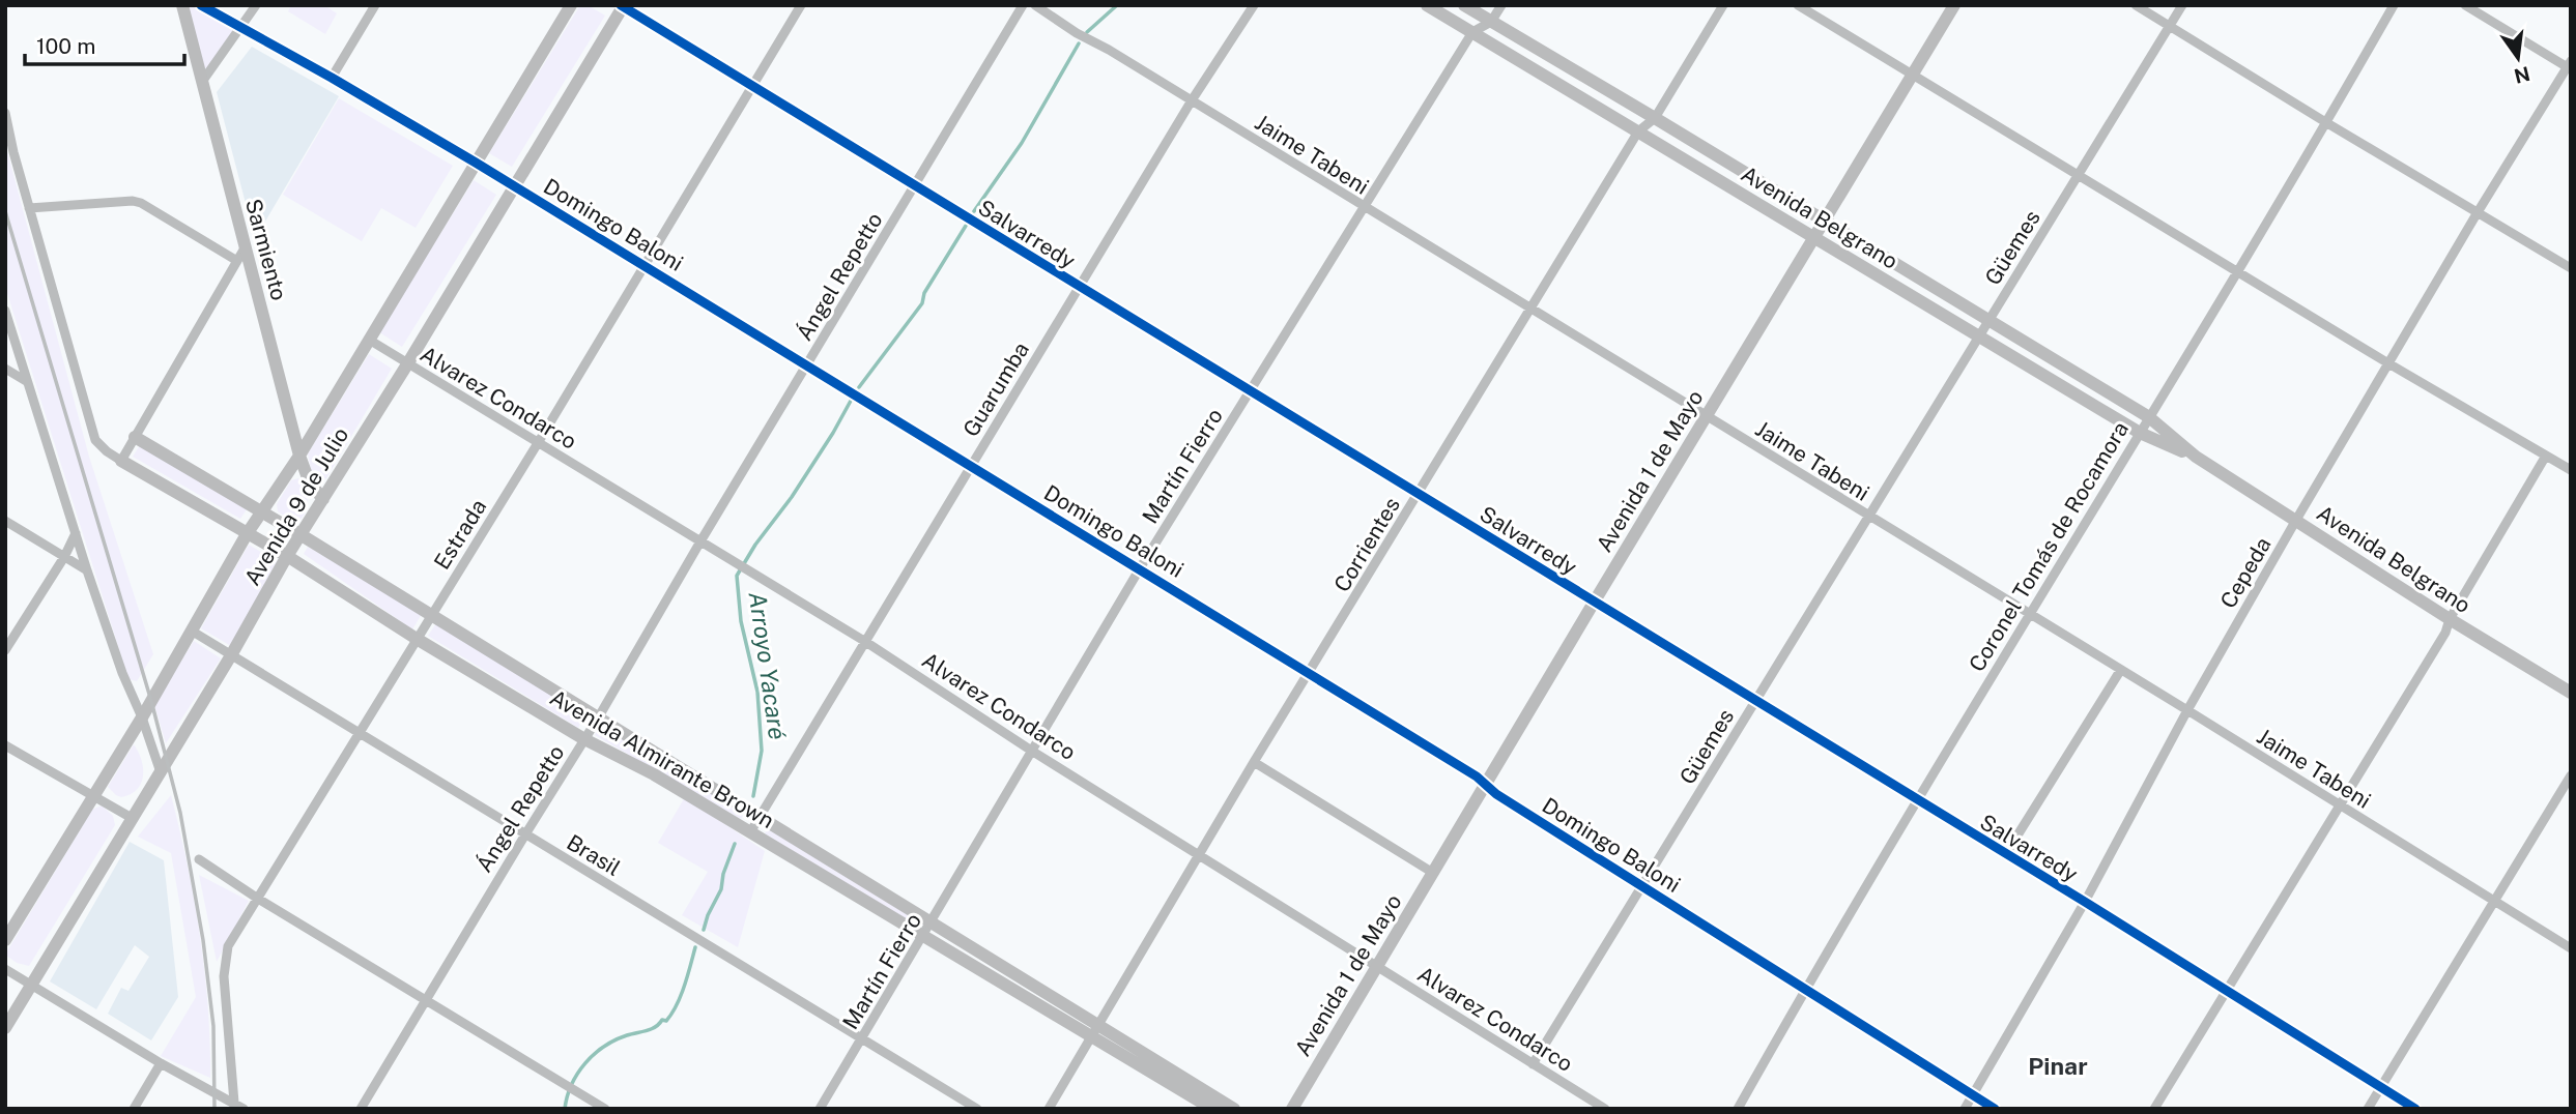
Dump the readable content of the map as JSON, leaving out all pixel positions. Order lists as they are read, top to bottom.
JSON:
{
  "streets": {
    "main road": [
      "Avenida Belgrano",
      "Sarmiento",
      "Avenida 1 de Mayo",
      "Avenida 9 de Julio",
      "Avenida Almirante Brown"
    ],
    "street": [
      "Jaime Tabeni",
      "Domingo Baloni",
      "Salvarredy",
      "Güemes",
      "Ángel Repetto",
      "Guarumba",
      "Alvarez Condarco",
      "Martín Fierro",
      "Estrada",
      "Corrientes",
      "Coronel Tomás de Rocamora",
      "Cepeda",
      "Brasil"
    ]
  },
  "crossings": [
    ["Jaime Tabeni", "Güemes"],
    ["Jaime Tabeni", "Guarumba"],
    ["Jaime Tabeni", "Martín Fierro"],
    ["Jaime Tabeni", "Avenida 1 de Mayo"],
    ["Jaime Tabeni", "Corrientes"],
    ["Jaime Tabeni", "Coronel Tomás de Rocamora"],
    ["Jaime Tabeni", "Cepeda"],
    ["Avenida Belgrano", "Güemes"],
    ["Avenida Belgrano", "Martín Fierro"],
    ["Avenida Belgrano", "Avenida 1 de Mayo"],
    ["Avenida Belgrano", "Corrientes"],
    ["Avenida Belgrano", "Coronel Tomás de Rocamora"],
    ["Avenida Belgrano", "Cepeda"],
    ["Domingo Baloni", "Güemes"],
    ["Domingo Baloni", "Ángel Repetto"],
    ["Domingo Baloni", "Guarumba"],
    ["Domingo Baloni", "Martín Fierro"],
    ["Domingo Baloni", "Avenida 1 de Mayo"],
    ["Domingo Baloni", "Avenida 9 de Julio"],
    ["Domingo Baloni", "Estrada"],
    ["Domingo Baloni", "Corrientes"],
    ["Domingo Baloni", "Coronel Tomás de Rocamora"],
    ["Domingo Baloni", "Cepeda"],
    ["Salvarredy", "Güemes"],
    ["Salvarredy", "Ángel Repetto"],
    ["Salvarredy", "Guarumba"],
    ["Salvarredy", "Martín Fierro"],
    ["Salvarredy", "Avenida 1 de Mayo"],
    ["Salvarredy", "Avenida 9 de Julio"],
    ["Salvarredy", "Estrada"],
    ["Salvarredy", "Corrientes"],
    ["Salvarredy", "Coronel Tomás de Rocamora"],
    ["Salvarredy", "Cepeda"],
    ["Güemes", "Alvarez Condarco"],
    ["Sarmiento", "Avenida 9 de Julio"],
    ["Ángel Repetto", "Alvarez Condarco"],
    ["Ángel Repetto", "Avenida Almirante Brown"],
    ["Ángel Repetto", "Brasil"],
    ["Guarumba", "Alvarez Condarco"],
    ["Guarumba", "Avenida Almirante Brown"],
    ["Alvarez Condarco", "Martín Fierro"],
    ["Alvarez Condarco", "Avenida 1 de Mayo"],
    ["Alvarez Condarco", "Avenida 9 de Julio"],
    ["Alvarez Condarco", "Estrada"],
    ["Alvarez Condarco", "Corrientes"],
    ["Martín Fierro", "Avenida Almirante Brown"],
    ["Martín Fierro", "Brasil"],
    ["Avenida 9 de Julio", "Avenida Almirante Brown"],
    ["Avenida 9 de Julio", "Brasil"],
    ["Estrada", "Avenida Almirante Brown"],
    ["Estrada", "Brasil"],
    ["Corrientes", "Avenida Almirante Brown"]
  ],
  "districts": ["Pinar"],
  "water": ["Arroyo Yacaré"],
  "scale_bar": "100 m",
  "north": "bottom"
}
